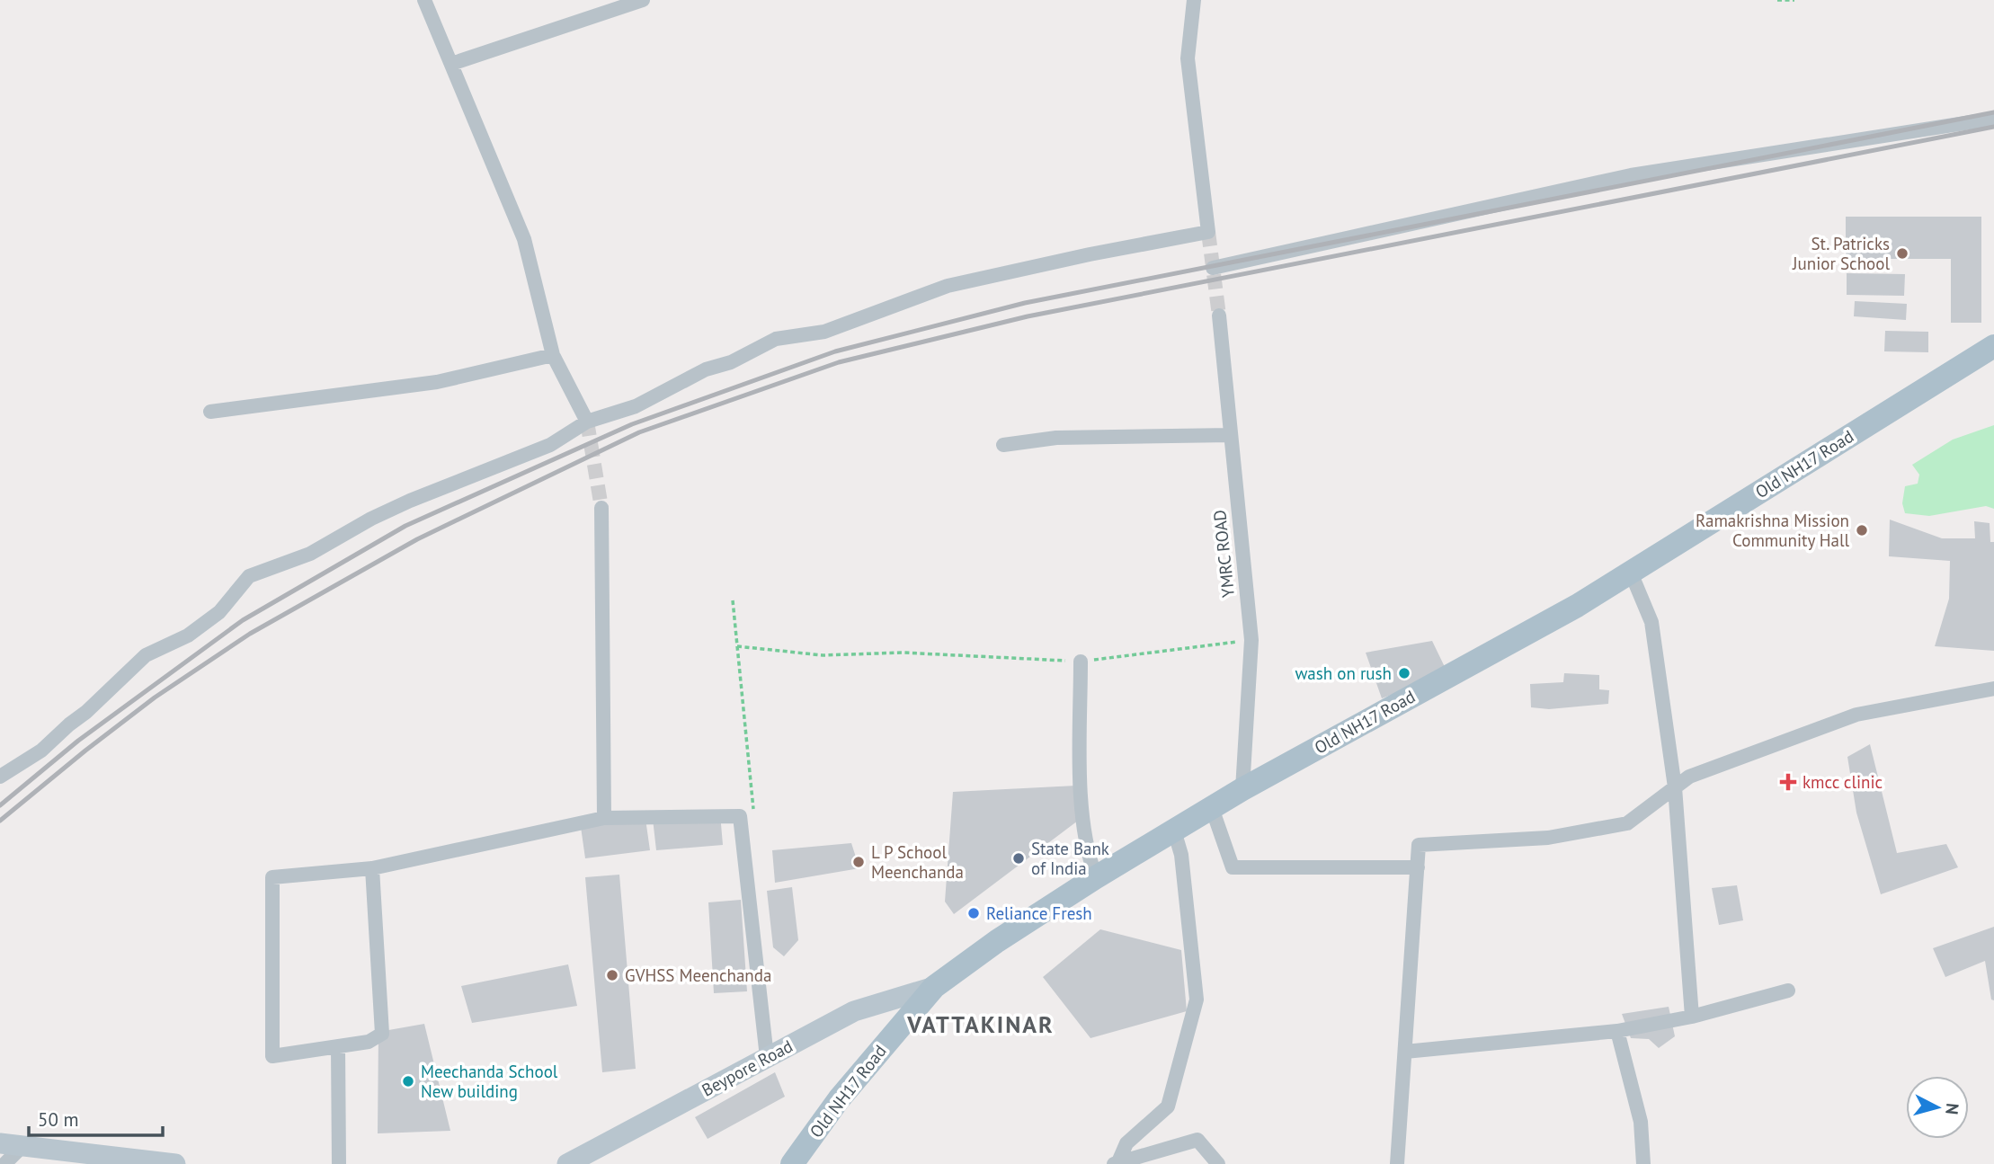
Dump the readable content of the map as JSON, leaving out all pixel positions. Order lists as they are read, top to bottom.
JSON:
{
  "streets": {
    "main road": ["Old NH17 Road", "Beypore Road"],
    "street": ["YMRC ROAD"]
  },
  "crossings": [
    ["Old NH17 Road", "YMRC ROAD"],
    ["Old NH17 Road", "Beypore Road"]
  ],
  "districts": ["VATTAKINAR"],
  "places": {
    "other": [
      "St. Patricks Junior School",
      "Ramakrishna Mission Community Hall",
      "wash on rush",
      "State Bank of India",
      "L P School Meenchanda",
      "Reliance Fresh",
      "GVHSS Meenchanda",
      "Meechanda School New building"
    ],
    "health": ["kmcc clinic"]
  },
  "scale_bar": "50 m",
  "north": "right"
}
